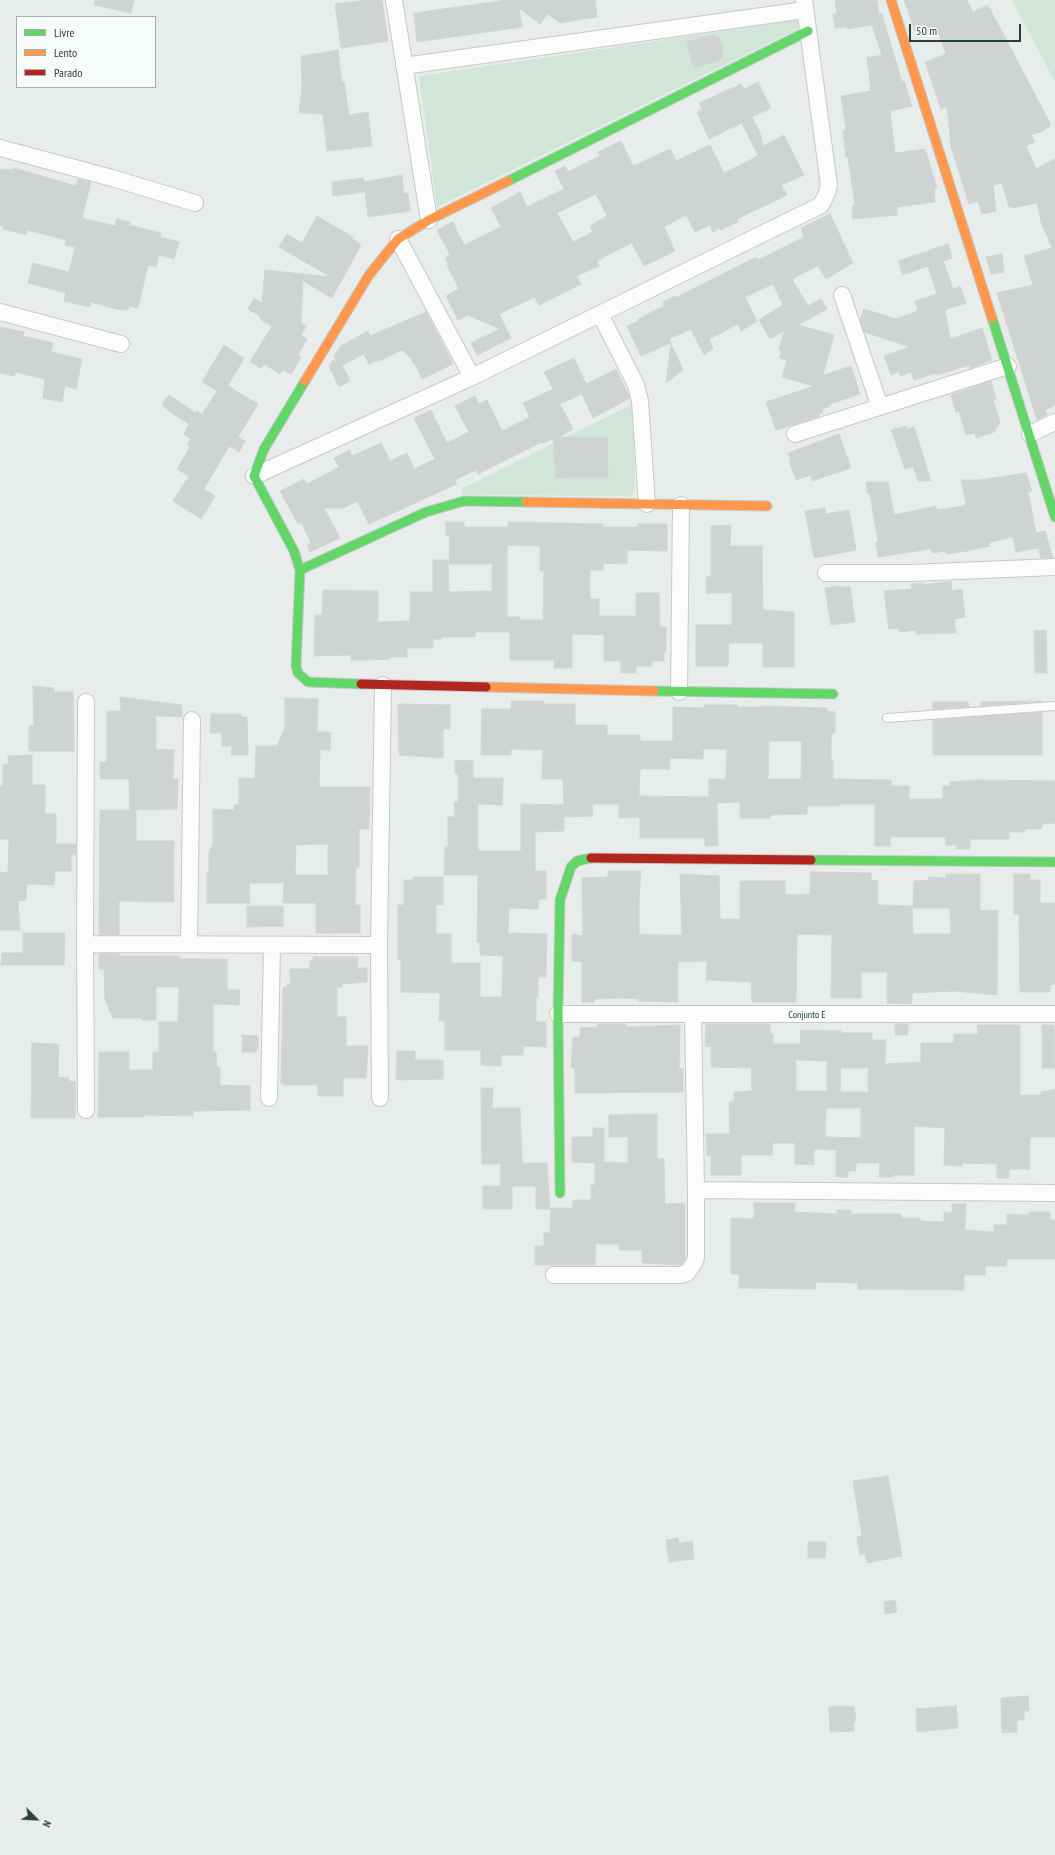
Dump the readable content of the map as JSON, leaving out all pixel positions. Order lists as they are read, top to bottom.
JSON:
{
  "streets": {
    "street": ["Conjunto E"]
  },
  "legend": ["Livre", "Lento", "Parado"],
  "scale_bar": "50 m",
  "north": "bottom right"
}
